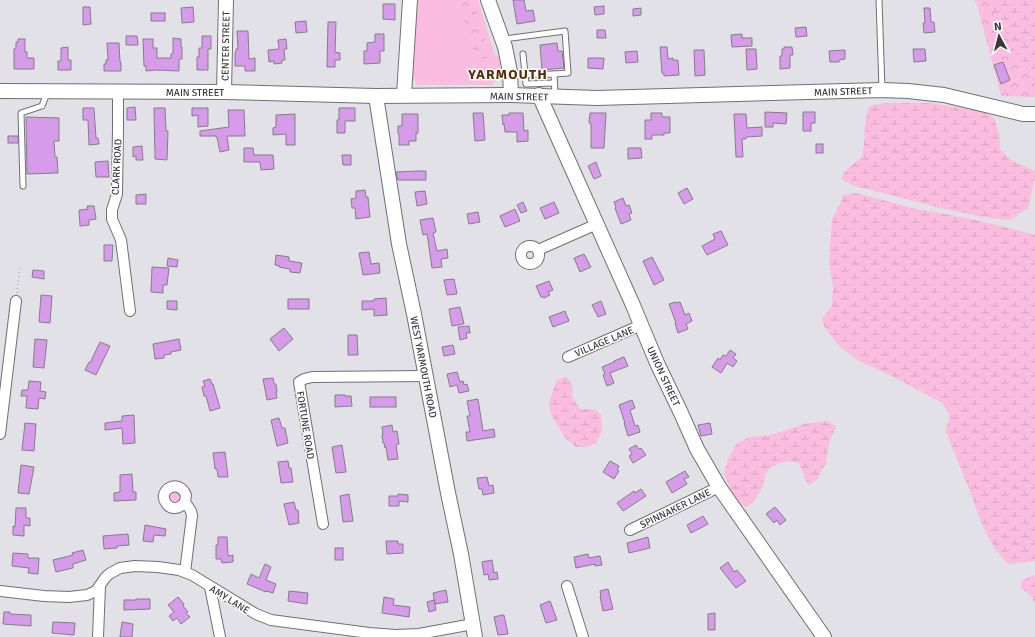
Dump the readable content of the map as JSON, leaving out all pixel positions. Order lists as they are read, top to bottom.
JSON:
{
  "streets": {
    "main road": [
      "CENTER STREET",
      "MAIN STREET",
      "WEST YARMOUTH ROAD",
      "UNION STREET"
    ],
    "street": [
      "CLARK ROAD",
      "VILLAGE LANE",
      "FORTUNE ROAD",
      "SPINNAKER LANE",
      "AMY LANE"
    ]
  },
  "crossings": [
    ["CENTER STREET", "MAIN STREET"],
    ["MAIN STREET", "CLARK ROAD"],
    ["MAIN STREET", "WEST YARMOUTH ROAD"],
    ["MAIN STREET", "UNION STREET"],
    ["VILLAGE LANE", "UNION STREET"],
    ["WEST YARMOUTH ROAD", "FORTUNE ROAD"],
    ["WEST YARMOUTH ROAD", "AMY LANE"],
    ["UNION STREET", "SPINNAKER LANE"]
  ],
  "districts": ["YARMOUTH"],
  "north": "top"
}
